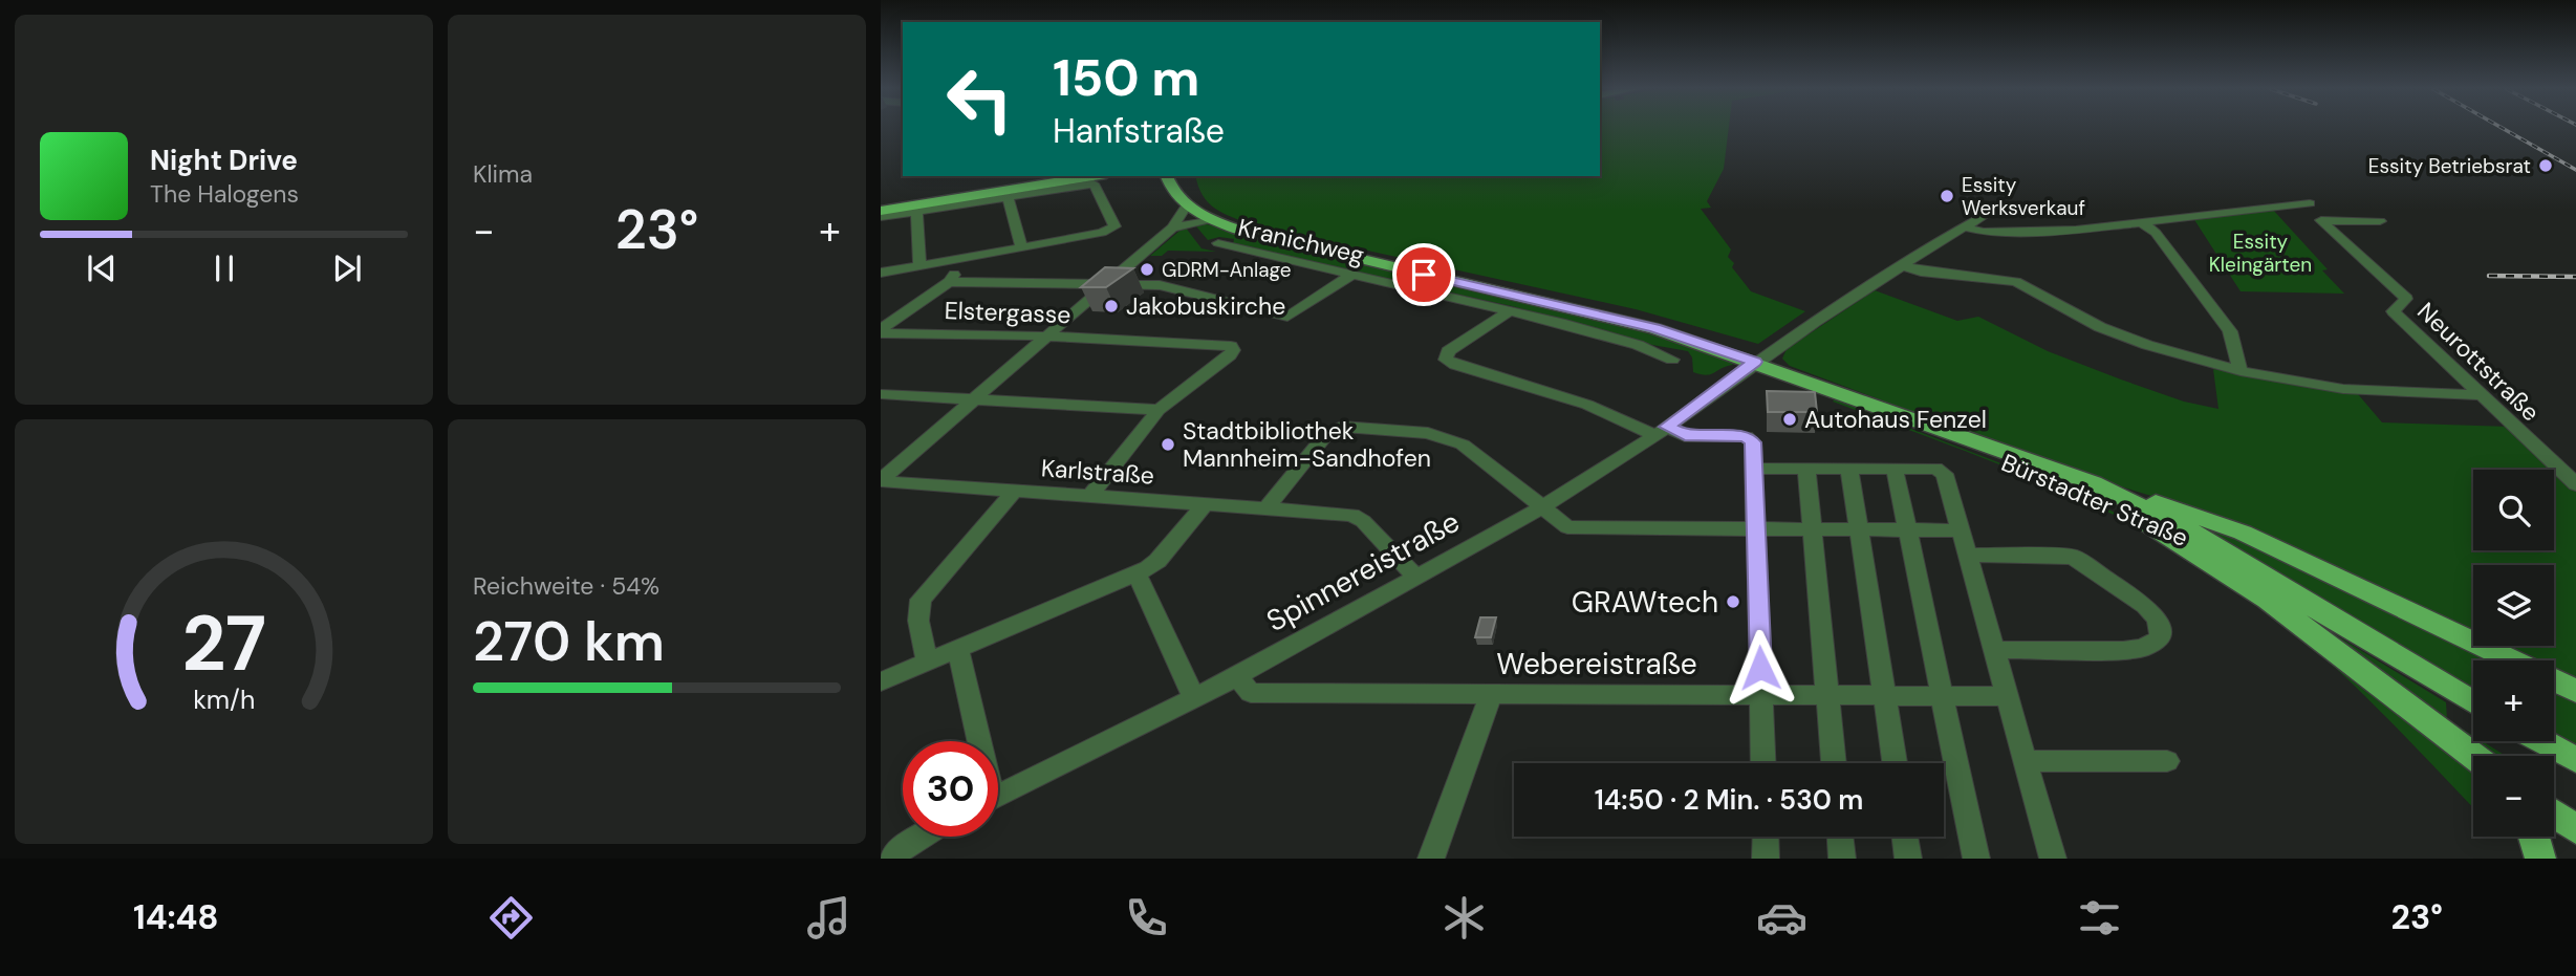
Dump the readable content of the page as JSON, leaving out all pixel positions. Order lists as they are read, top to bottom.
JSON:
{
  "streets": {
    "main road": ["Bürstadter Straße"],
    "street": [
      "Kranichweg",
      "Elstergasse",
      "Neurottstraße",
      "Karlstraße",
      "Spinnereistraße",
      "Webereistraße"
    ]
  },
  "crossings": [
    ["Elstergasse", "Karlstraße"],
    ["Karlstraße", "Spinnereistraße"],
    ["Bürstadter Straße", "Spinnereistraße"],
    ["Spinnereistraße", "Webereistraße"]
  ],
  "parks": ["Essity Kleingärten"],
  "places": [
    "Essity Betriebsrat",
    "Essity Werksverkauf",
    "GDRM-Anlage",
    "Jakobuskirche",
    "Autohaus Fenzel",
    "Stadtbibliothek Mannheim-Sandhofen",
    "GRAWtech"
  ],
  "page": {
    "tile": [
      "Klima",
      ["Reichweite · 54%", "270 km"]
    ],
    "turn": ["150 m", "Hanfstraße"],
    "song": ["Night Drive", "The Halogens"],
    "heat": ["−", "23°", "+"],
    "map_buttons": ["+", "−"],
    "limit": "30",
    "trip": "14:50 · 2 Min. · 530 m",
    "tabs": ["14:48", "23°"],
    "gauge": ["27", "km/h"]
  }
}
